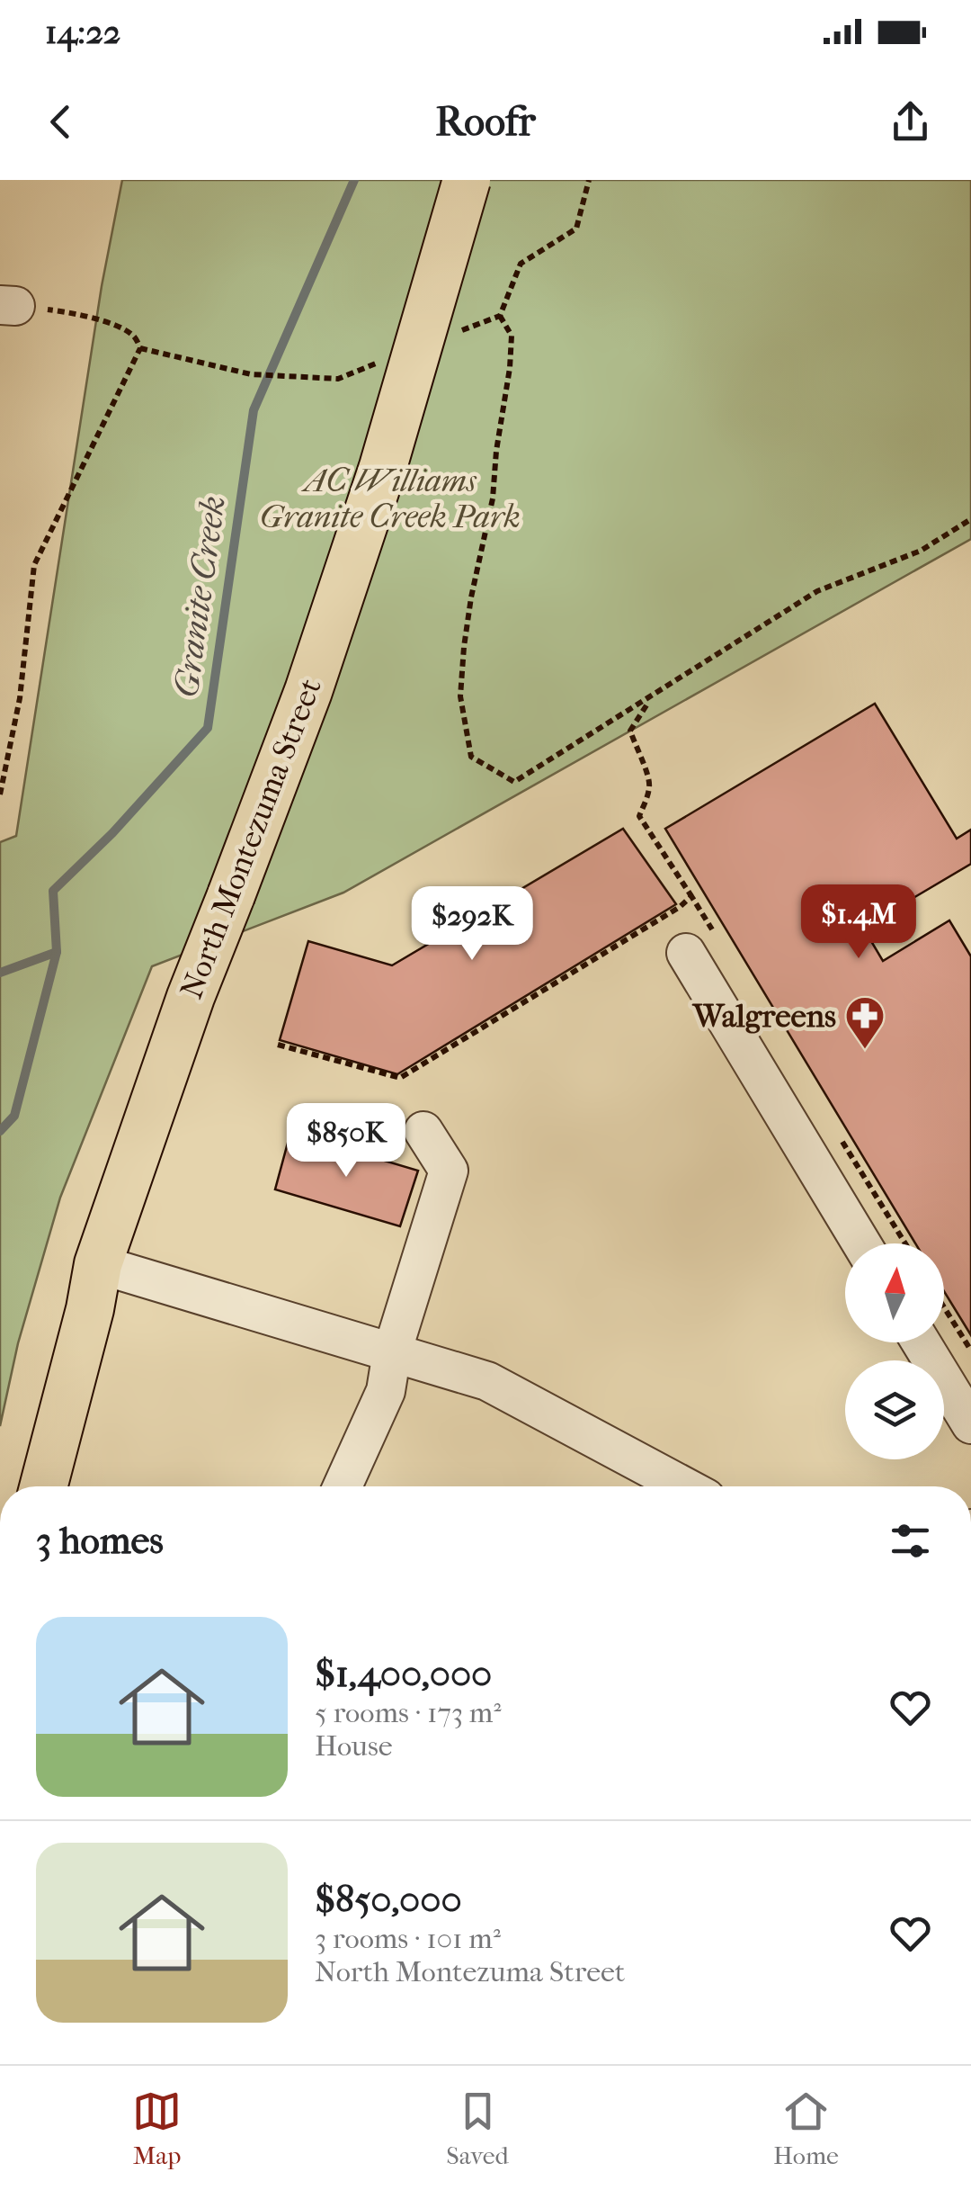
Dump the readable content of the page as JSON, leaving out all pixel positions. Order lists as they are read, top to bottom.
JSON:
{
  "streets": {
    "main road": ["North Montezuma Street"]
  },
  "water": ["Granite Creek"],
  "parks": ["AC Williams Granite Creek Park"],
  "places": {
    "pharmacy": ["Walgreens"]
  },
  "north": "top",
  "page": {
    "status": "14:22",
    "header": "Roofr",
    "price": ["$1.4M", "$292K", "$850K"],
    "heading": "3 homes",
    "list": [
      {
        "name": "$1,400,000",
        "note": "5 rooms · 173 m² · House"
      },
      {
        "name": "$850,000",
        "note": "3 rooms · 101 m² · North Montezuma Street"
      }
    ],
    "tabs": ["Map", "Saved", "Home"]
  }
}
